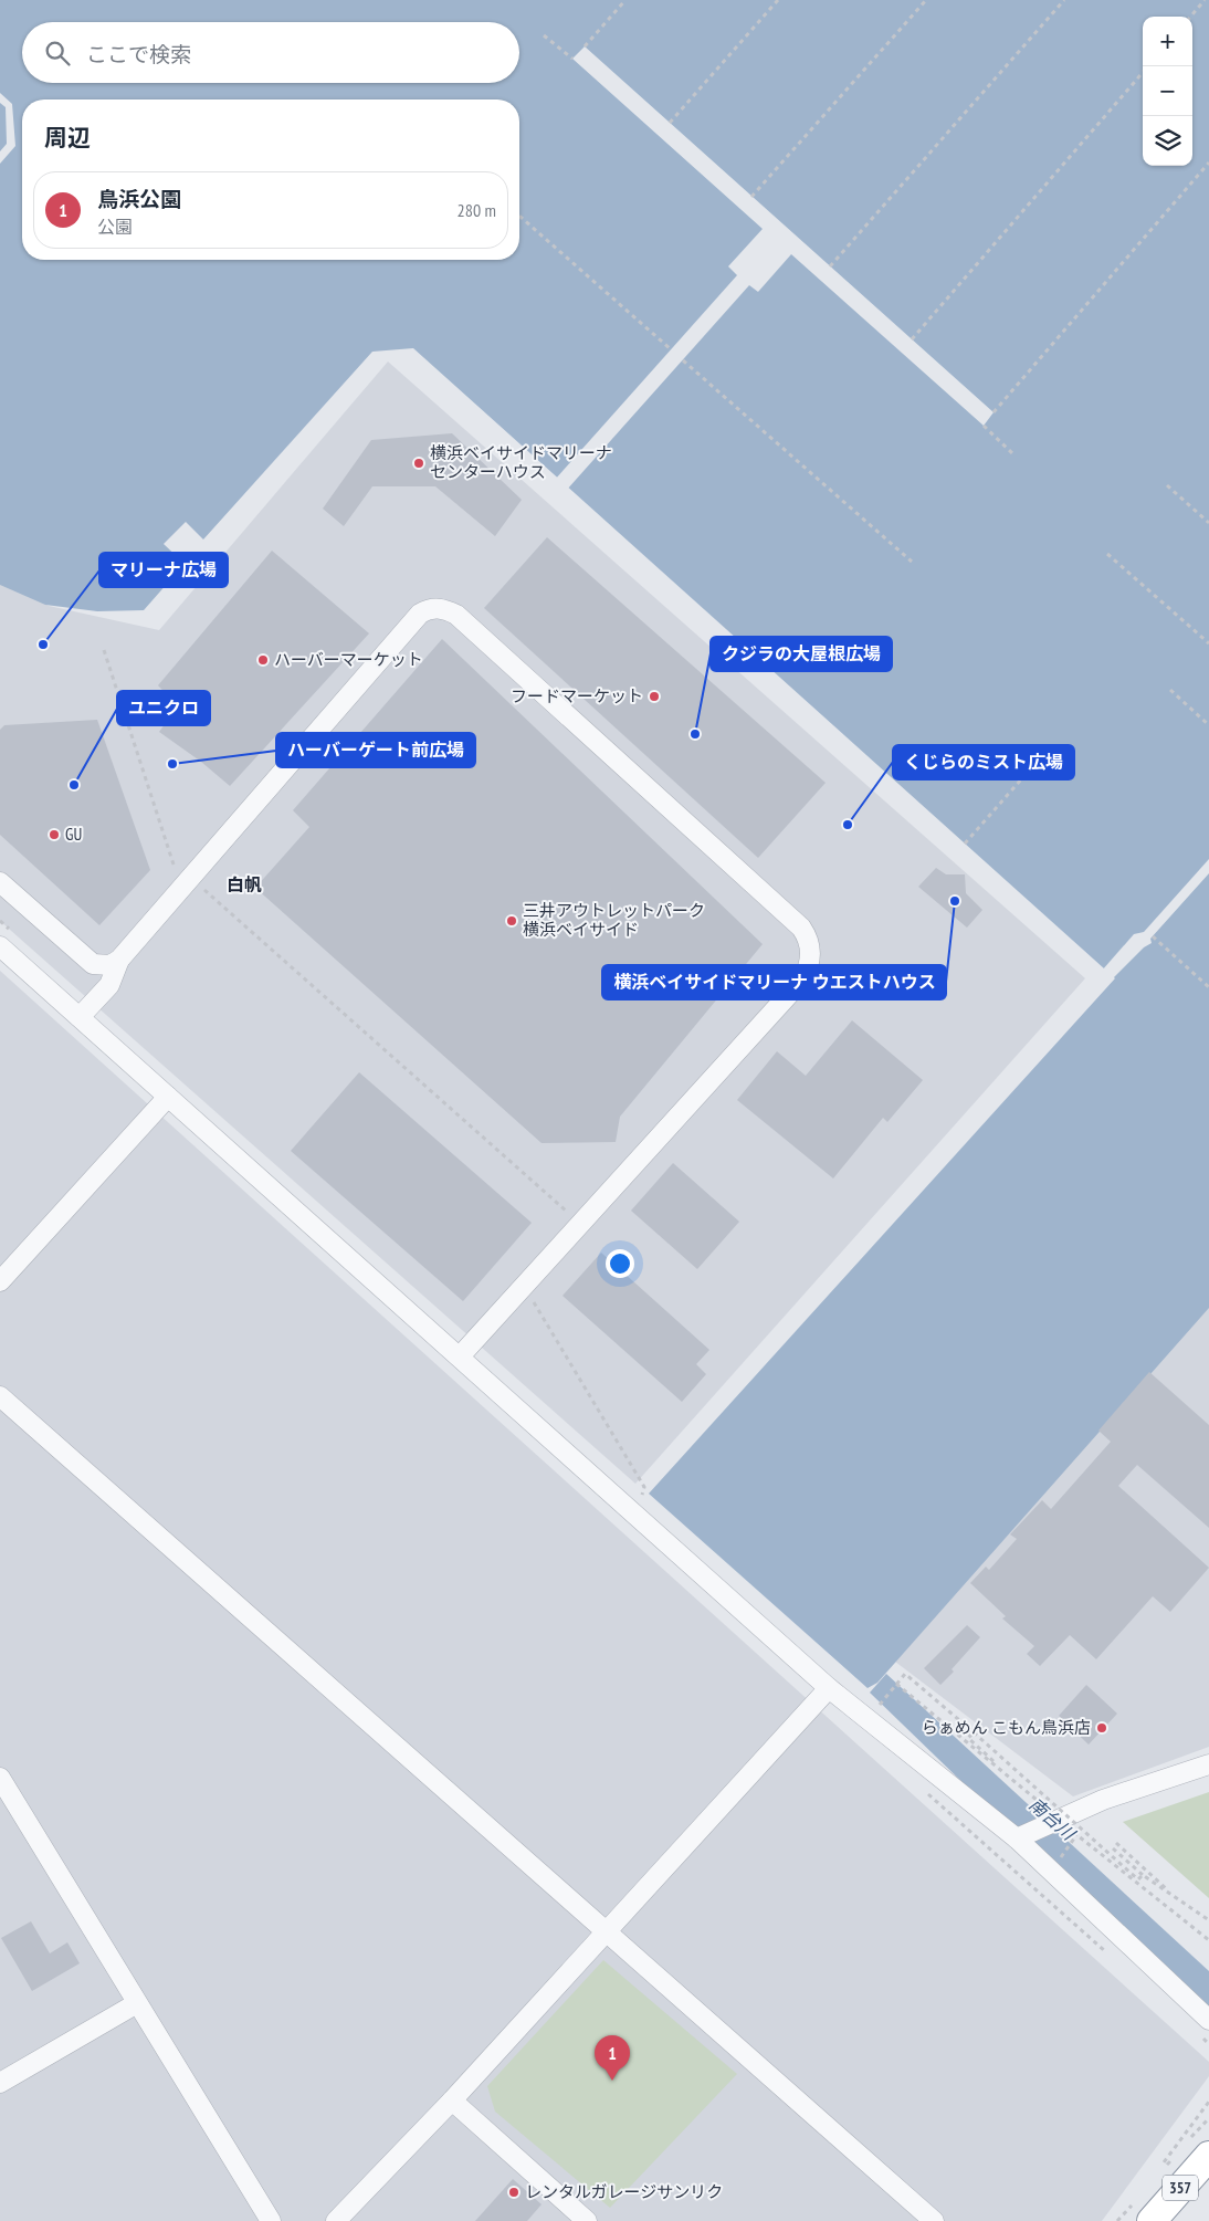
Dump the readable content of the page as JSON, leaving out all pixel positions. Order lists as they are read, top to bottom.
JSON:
{
  "streets": {
    "highway": ["357"]
  },
  "districts": ["白帆"],
  "water": ["南台川"],
  "places": [
    "横浜ベイサイドマリーナ センターハウス",
    "マリーナ広場",
    "ハーバーマーケット",
    "フードマーケット",
    "クジラの大屋根広場",
    "ハーバーゲート前広場",
    "ユニクロ",
    "くじらのミスト広場",
    "GU",
    "横浜ベイサイドマリーナ ウエストハウス",
    "三井アウトレットパーク 横浜ベイサイド",
    "らぁめん こもん鳥浜店",
    "レンタルガレージサンリク"
  ],
  "page": {
    "map_buttons": ["+", "−"],
    "search": "ここで検索",
    "heading": "周辺",
    "list": [
      {
        "mark": "1",
        "name": "鳥浜公園",
        "note": "公園",
        "value": "280 m"
      }
    ],
    "pins": "1"
  }
}
